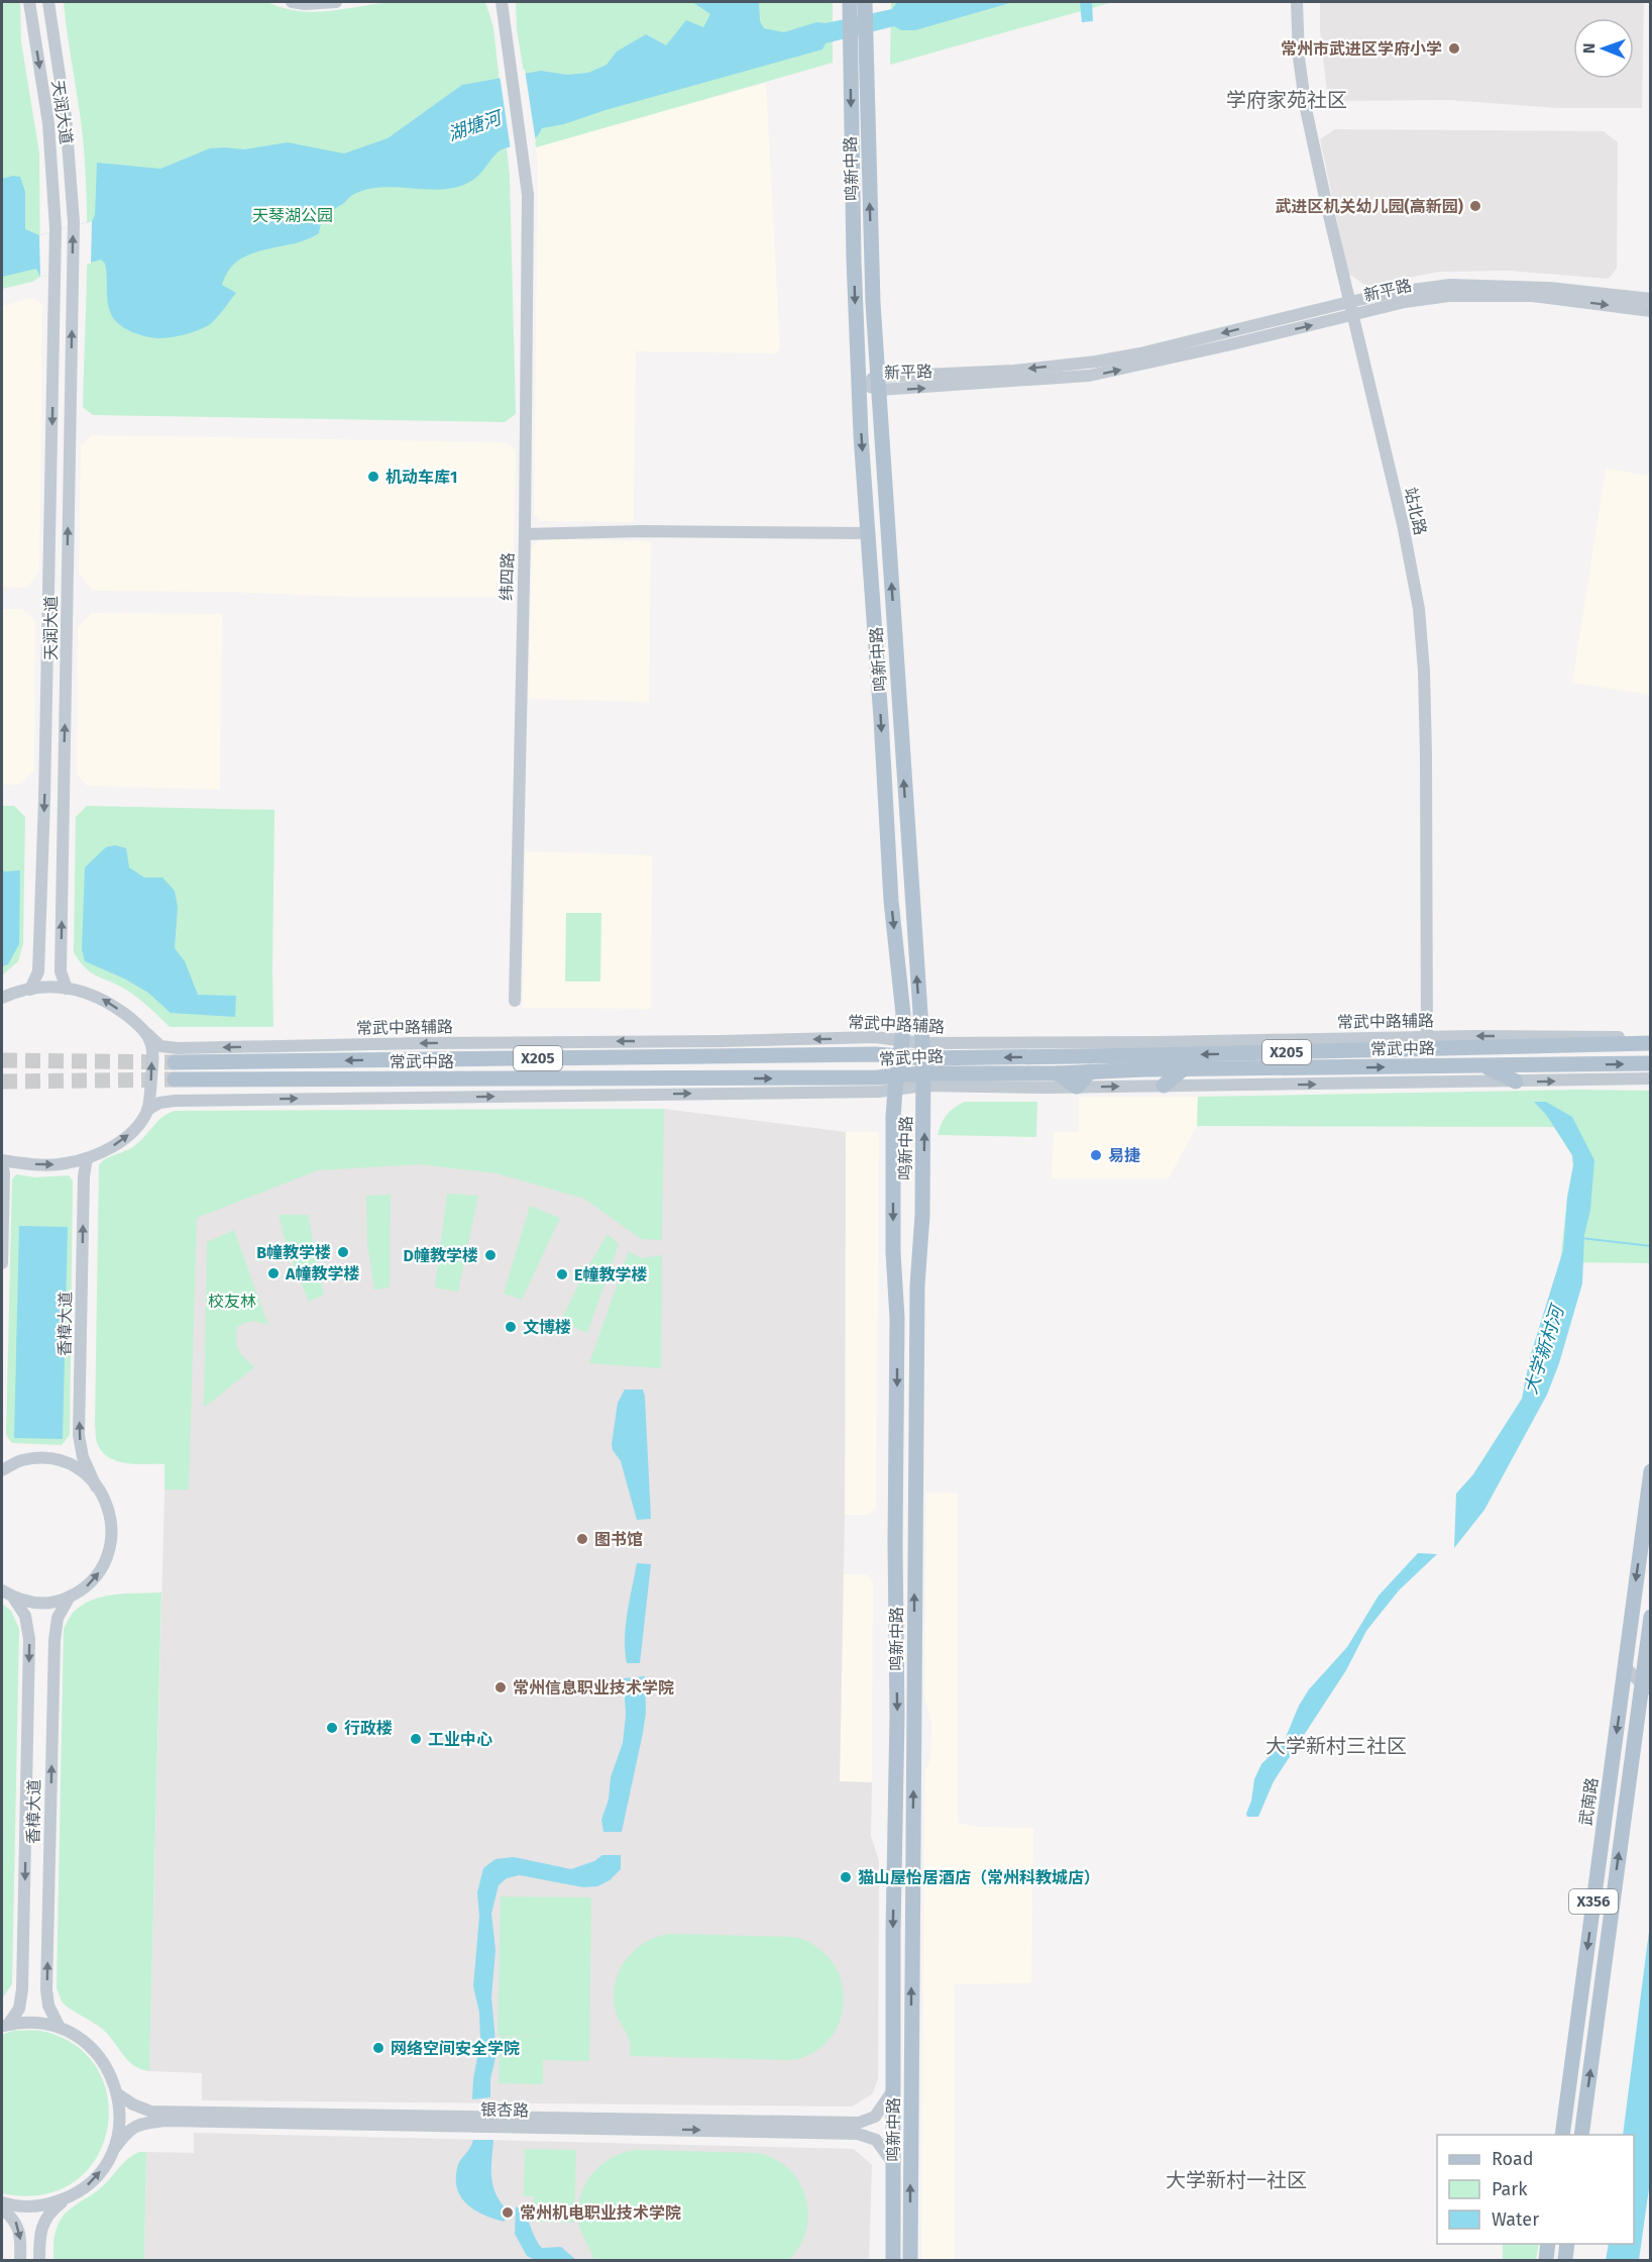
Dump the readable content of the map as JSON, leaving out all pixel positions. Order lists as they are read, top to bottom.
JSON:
{
  "streets": {
    "main road": [
      "鸣新中路",
      "常武中路",
      "X205",
      "武南路",
      "X356"
    ],
    "street": [
      "天润大道",
      "新平路",
      "站北路",
      "纬四路",
      "常武中路辅路",
      "香樟大道",
      "银杏路"
    ]
  },
  "crossings": [
    ["天润大道", "常武中路辅路"],
    ["鸣新中路", "新平路"],
    ["鸣新中路", "常武中路辅路"],
    ["鸣新中路", "常武中路"],
    ["鸣新中路", "银杏路"],
    ["新平路", "站北路"],
    ["站北路", "常武中路辅路"],
    ["站北路", "常武中路"],
    ["常武中路辅路", "常武中路"]
  ],
  "districts": ["学府家苑社区", "大学新村三社区", "大学新村一社区"],
  "water": ["湖塘河", "大学新村河"],
  "parks": ["天琴湖公园", "校友林"],
  "places": [
    "常州市武进区学府小学",
    "武进区机关幼儿园(高新园)",
    "机动车库1",
    "易捷",
    "B幢教学楼",
    "D幢教学楼",
    "A幢教学楼",
    "E幢教学楼",
    "文博楼",
    "图书馆",
    "常州信息职业技术学院",
    "行政楼",
    "工业中心",
    "猫山屋怡居酒店（常州科教城店）",
    "网络空间安全学院",
    "常州机电职业技术学院"
  ],
  "legend": ["Road", "Park", "Water"],
  "north": "left"
}
